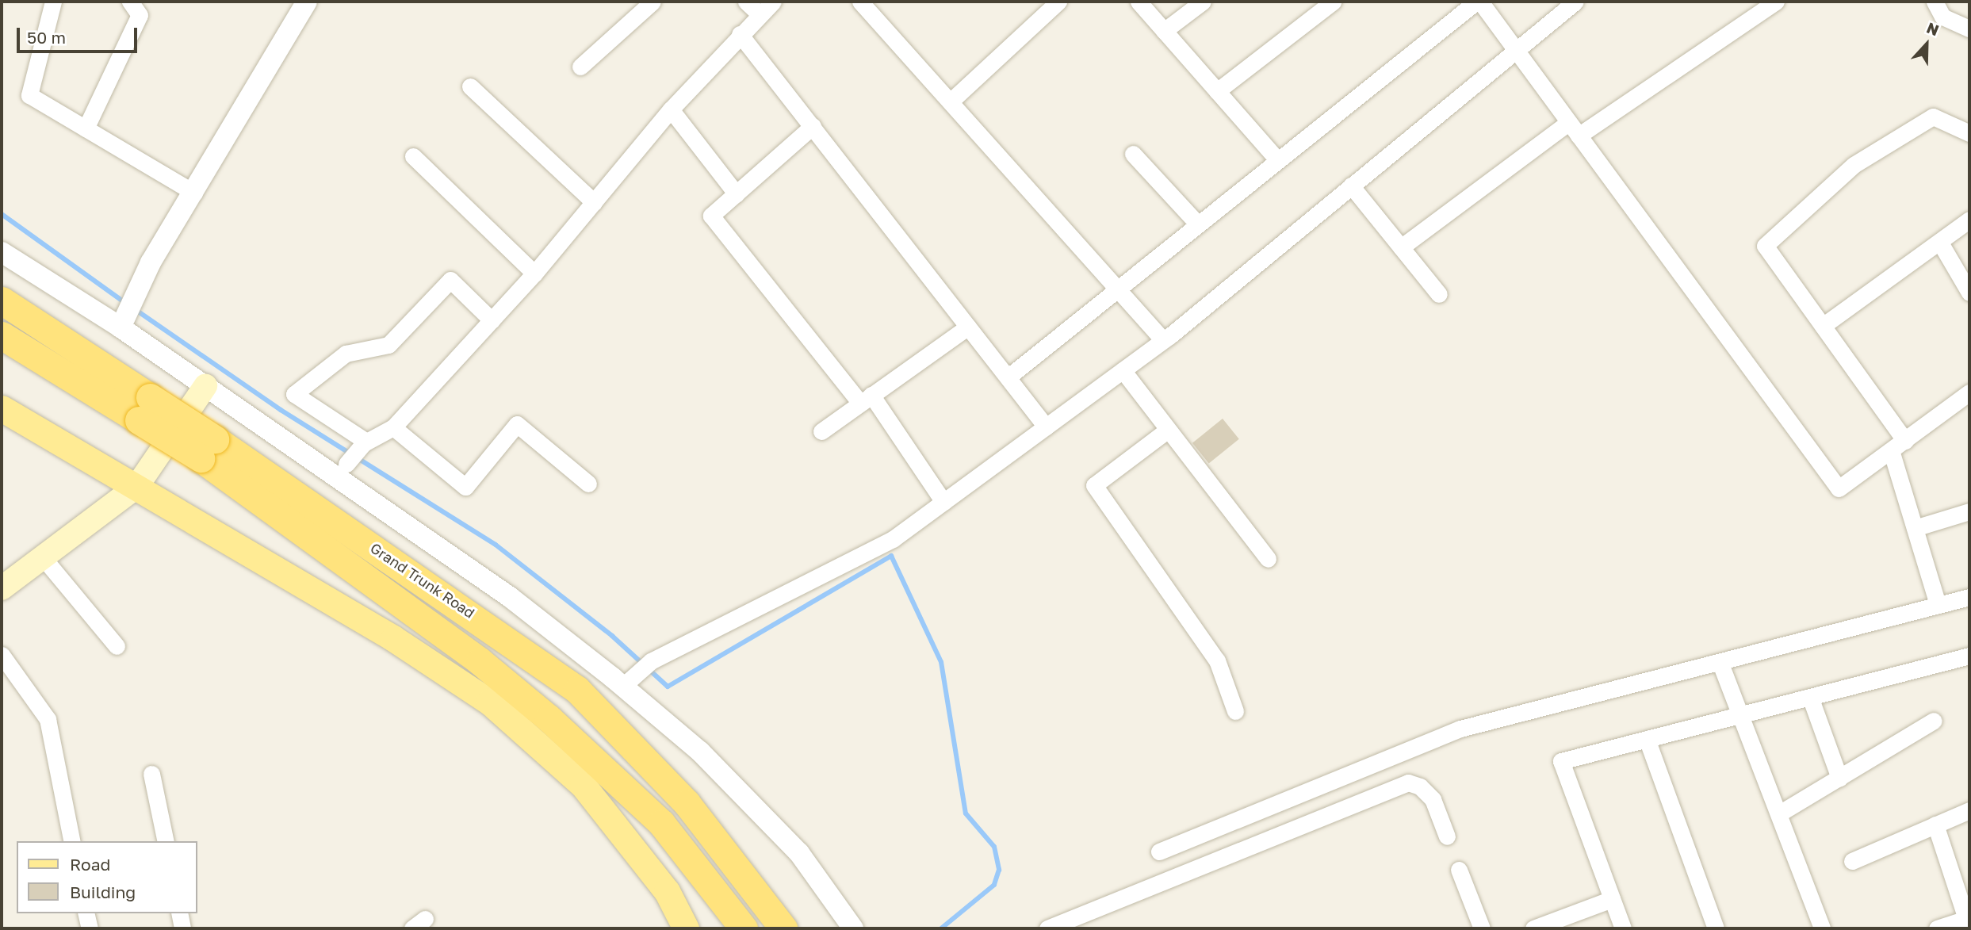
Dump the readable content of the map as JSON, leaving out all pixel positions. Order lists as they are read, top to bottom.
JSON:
{
  "streets": {
    "highway": ["Grand Trunk Road"]
  },
  "legend": ["Road", "Building"],
  "scale_bar": "50 m",
  "north": "top"
}
